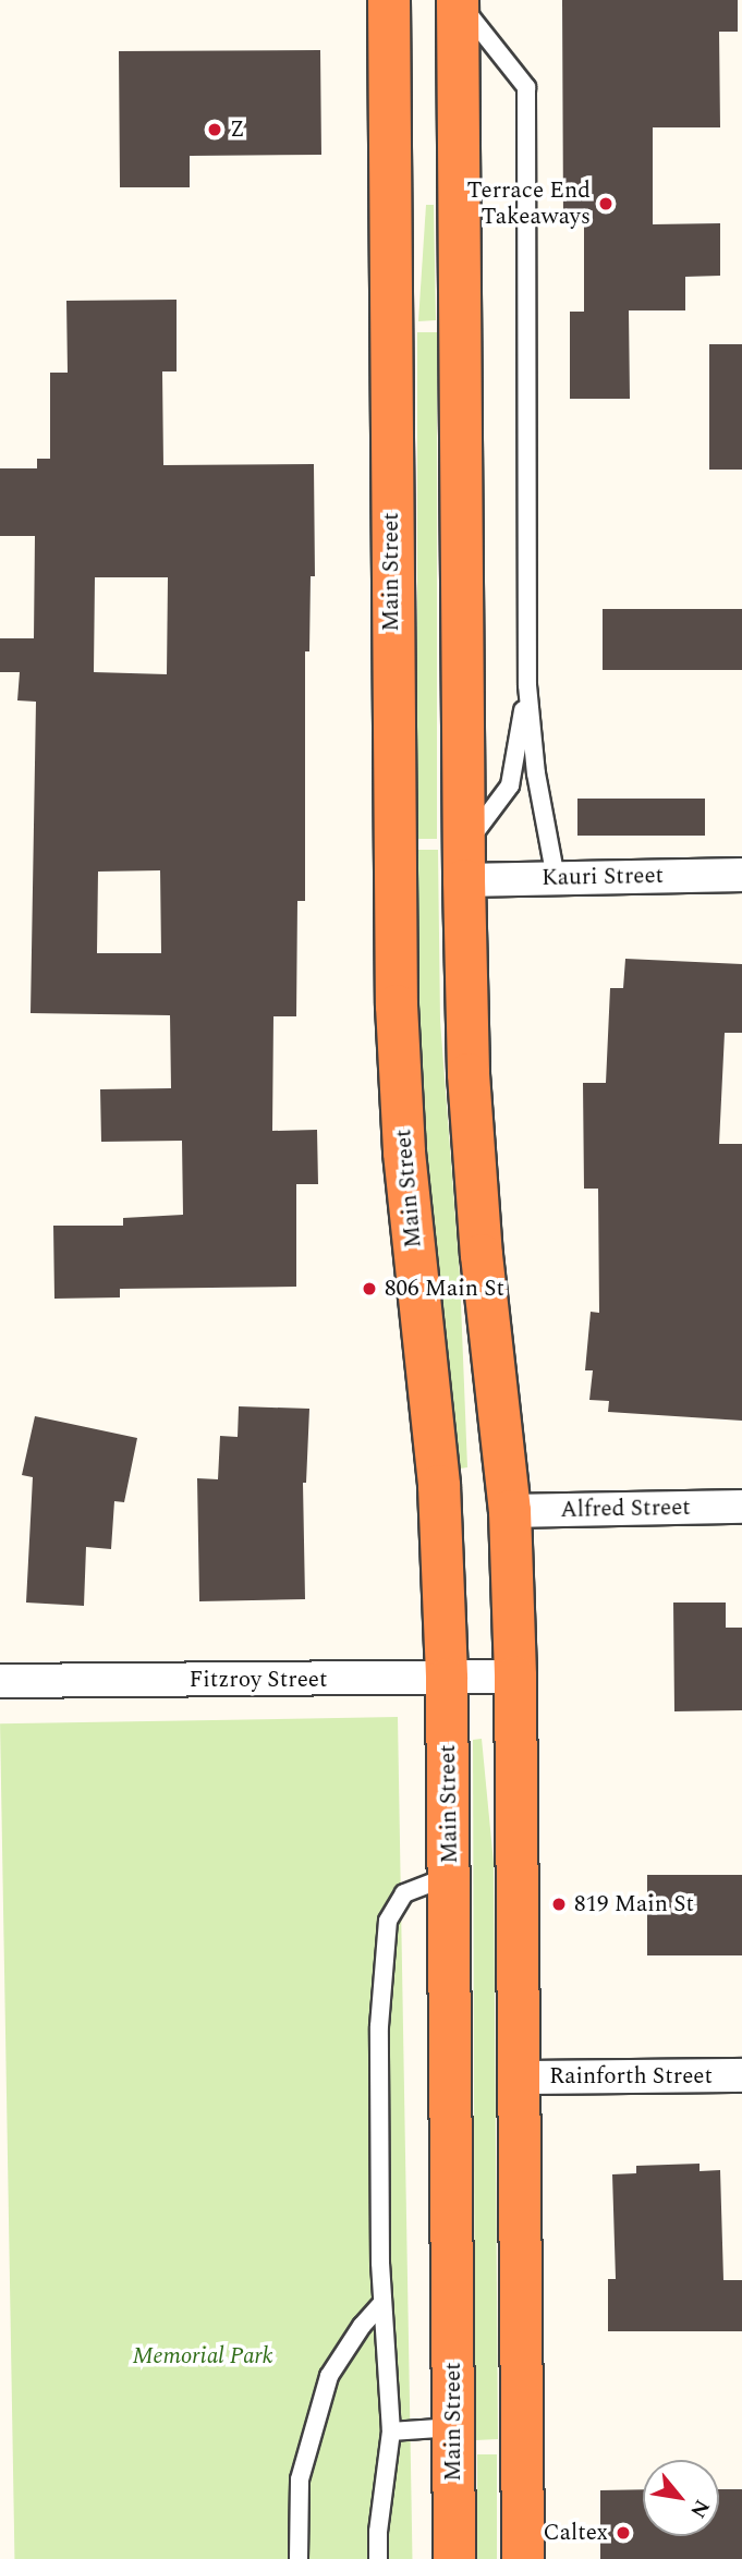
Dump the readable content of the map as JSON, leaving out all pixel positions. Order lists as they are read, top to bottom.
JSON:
{
  "streets": {
    "highway": ["Main Street"],
    "street": [
      "Kauri Street",
      "Alfred Street",
      "Fitzroy Street",
      "Rainforth Street"
    ]
  },
  "crossings": [
    ["Main Street", "Fitzroy Street"]
  ],
  "parks": ["Memorial Park"],
  "places": [
    "Z",
    "Terrace End Takeaways",
    "806 Main St",
    "819 Main St",
    "Caltex"
  ],
  "north": "bottom right"
}
